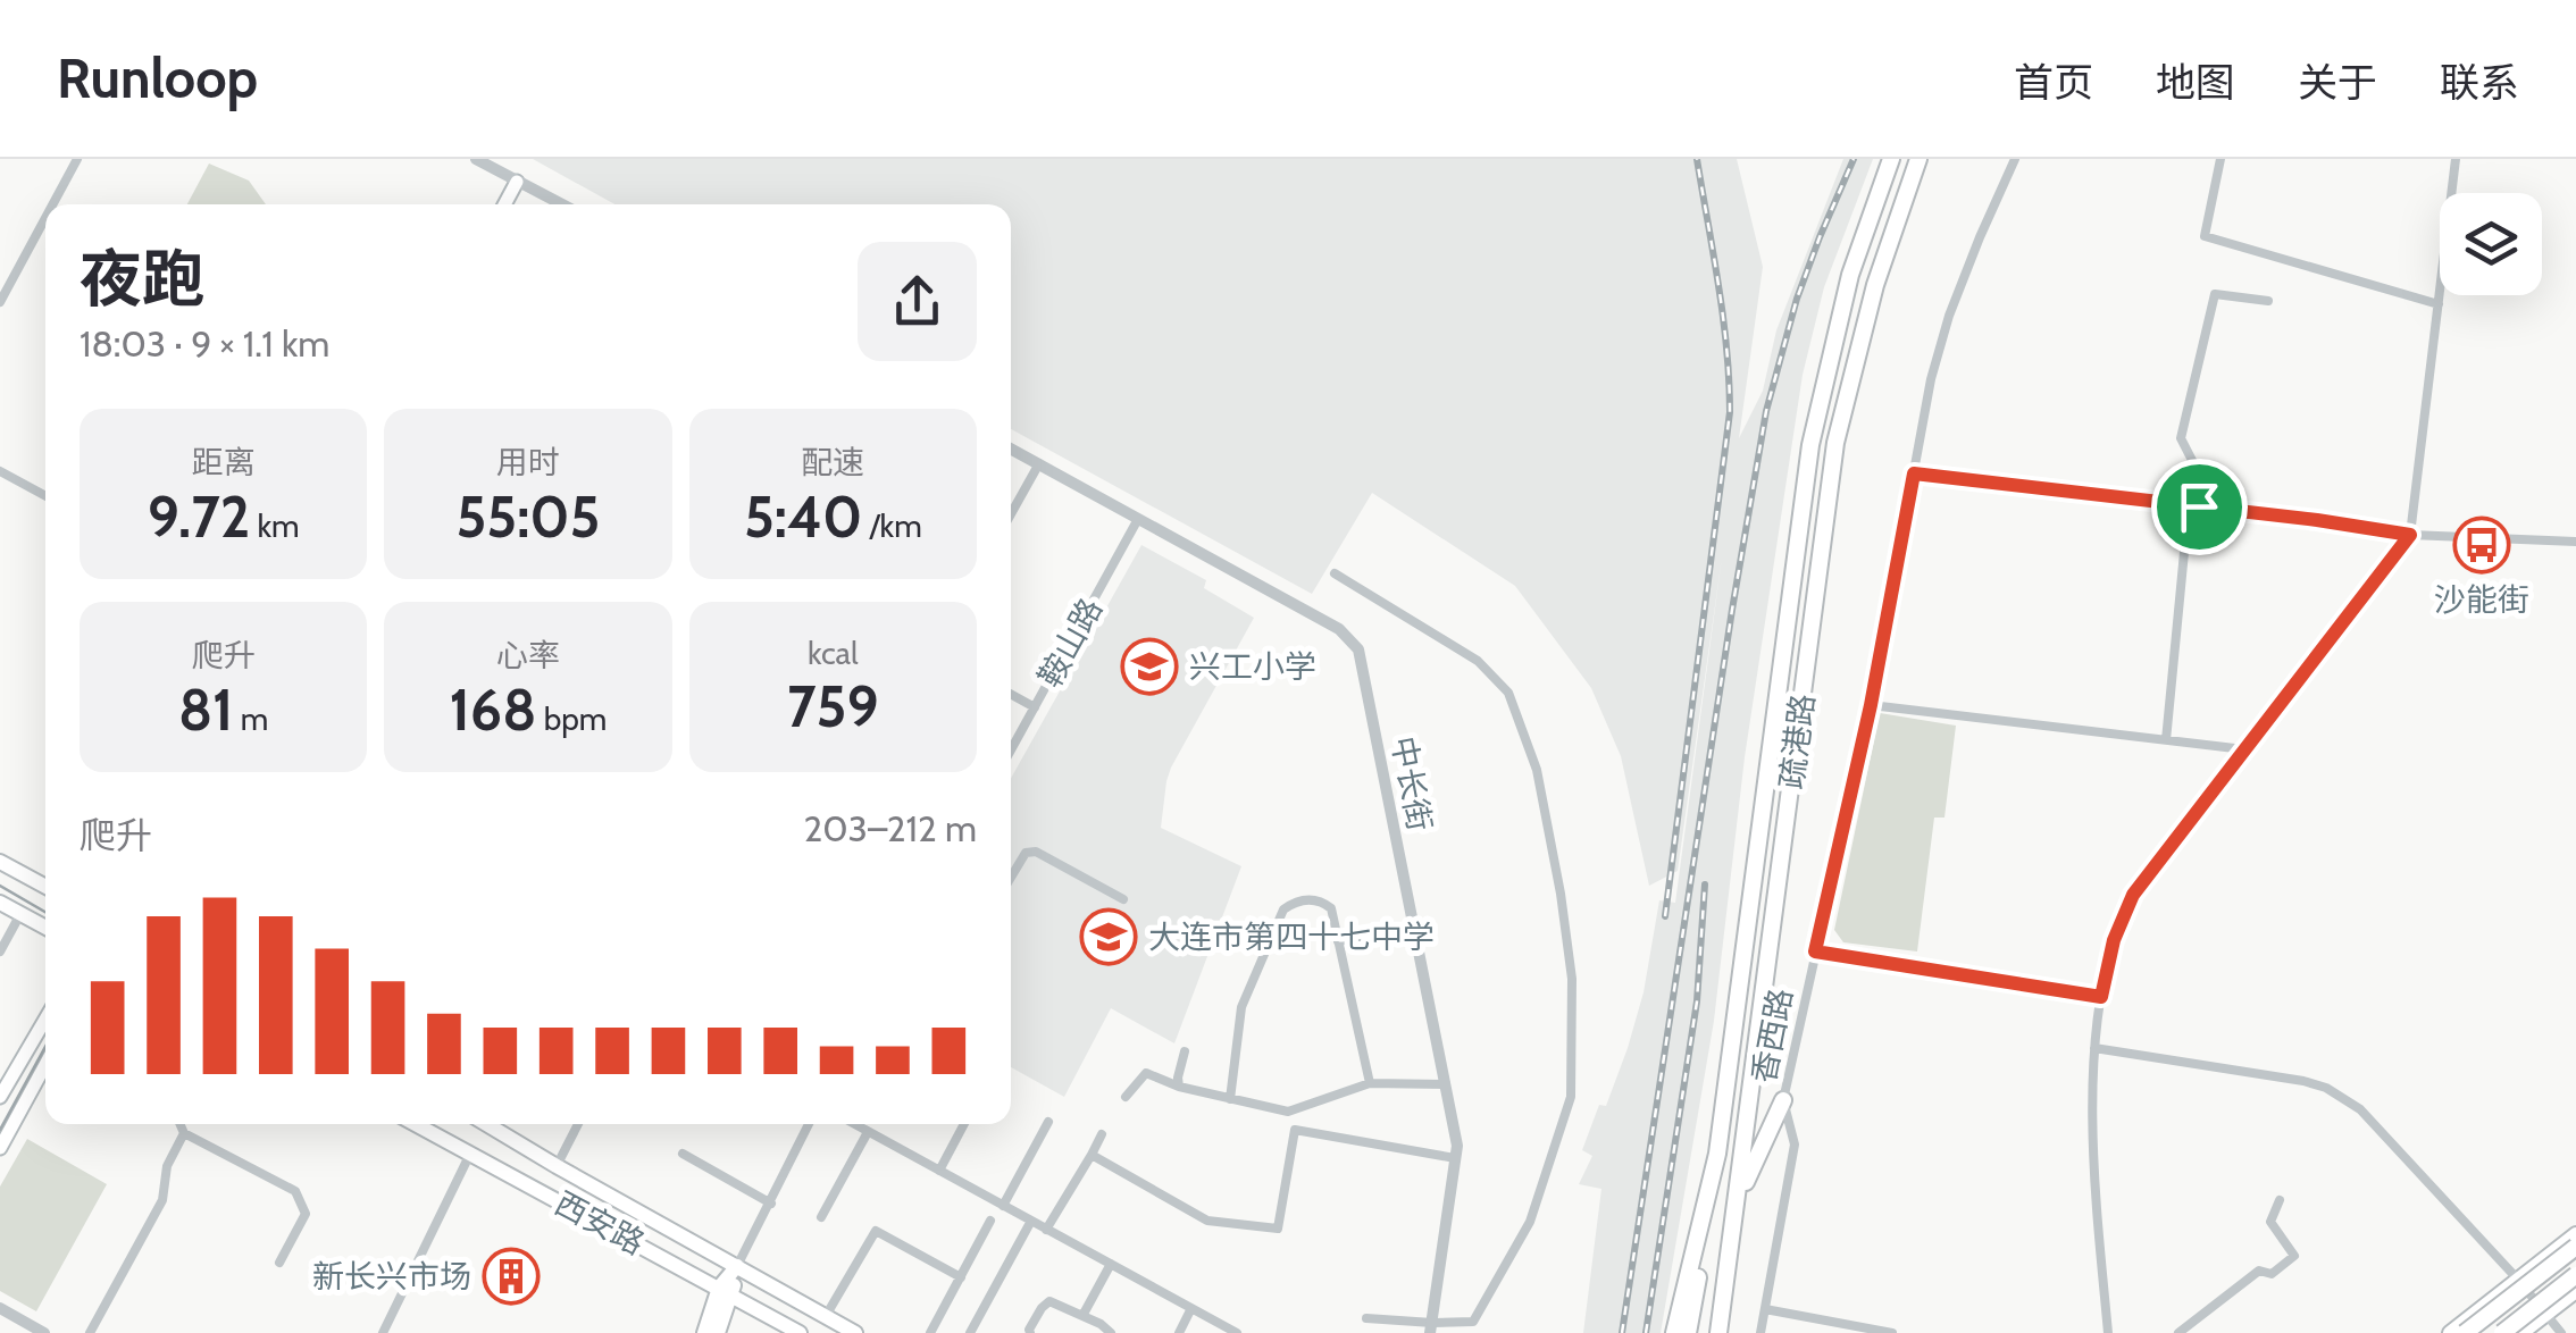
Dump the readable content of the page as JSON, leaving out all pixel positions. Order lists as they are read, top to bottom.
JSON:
{
  "streets": {
    "highway": ["疏港路"],
    "main road": ["西安路"],
    "street": ["鞍山路", "中长街", "香西路"]
  },
  "crossings": [
    ["鞍山路", "中长街"]
  ],
  "places": {
    "bus stop": ["沙能街"],
    "school or university": ["兴工小学", "大连市第四十七中学"],
    "building": ["新长兴市场"]
  },
  "page": {
    "header": "Runloop",
    "nav": [
      "首页",
      "地图",
      "关于",
      "联系"
    ],
    "heading": ["夜跑", "18:03 · 9 × 1.1 km"],
    "stats": [
      ["距离", "9.72 km"],
      ["用时", "55:05"],
      ["配速", "5:40 /km"],
      ["爬升", "81 m"],
      ["心率", "168 bpm"],
      ["kcal", "759"]
    ],
    "chart": ["爬升", "203–212 m"]
  }
}
